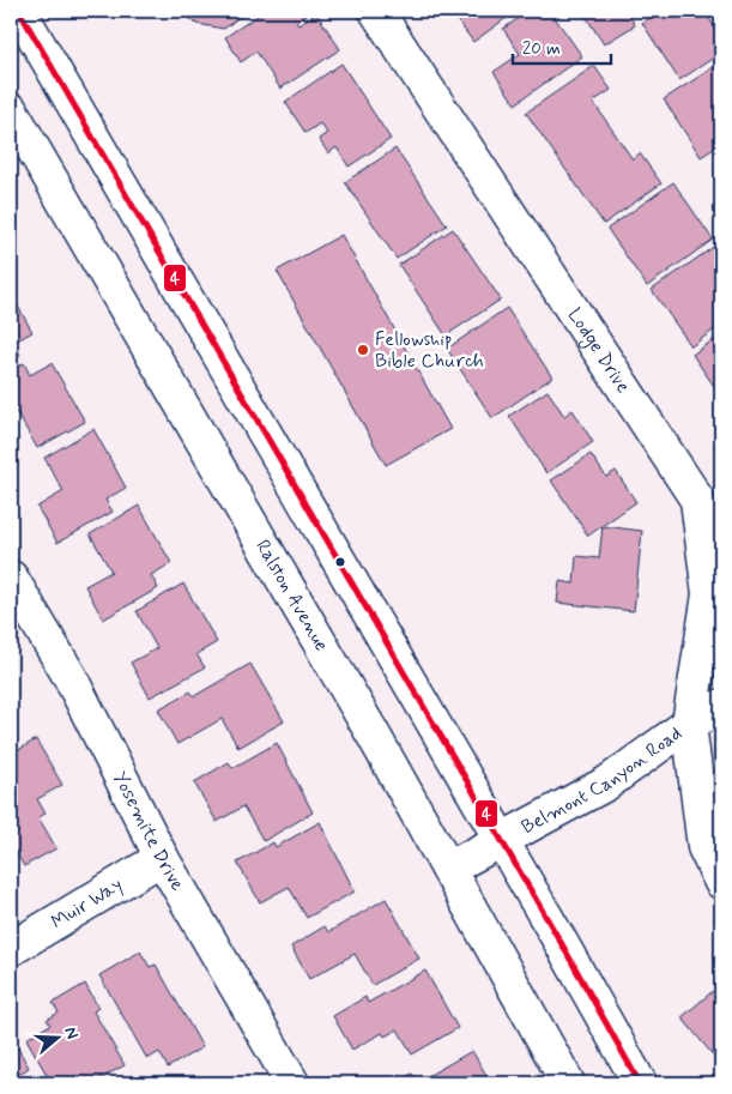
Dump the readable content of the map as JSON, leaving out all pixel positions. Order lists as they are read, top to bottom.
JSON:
{
  "streets": {
    "main road": [
      "Lodge Drive",
      "Ralston Avenue",
      "Belmont Canyon Road",
      "Yosemite Drive",
      "Muir Way"
    ]
  },
  "crossings": [
    ["Lodge Drive", "Belmont Canyon Road"],
    ["Ralston Avenue", "Belmont Canyon Road"],
    ["Yosemite Drive", "Muir Way"]
  ],
  "places": ["Fellowship Bible Church"],
  "lines": ["transit line 4"],
  "scale_bar": "20 m",
  "north": "right"
}
